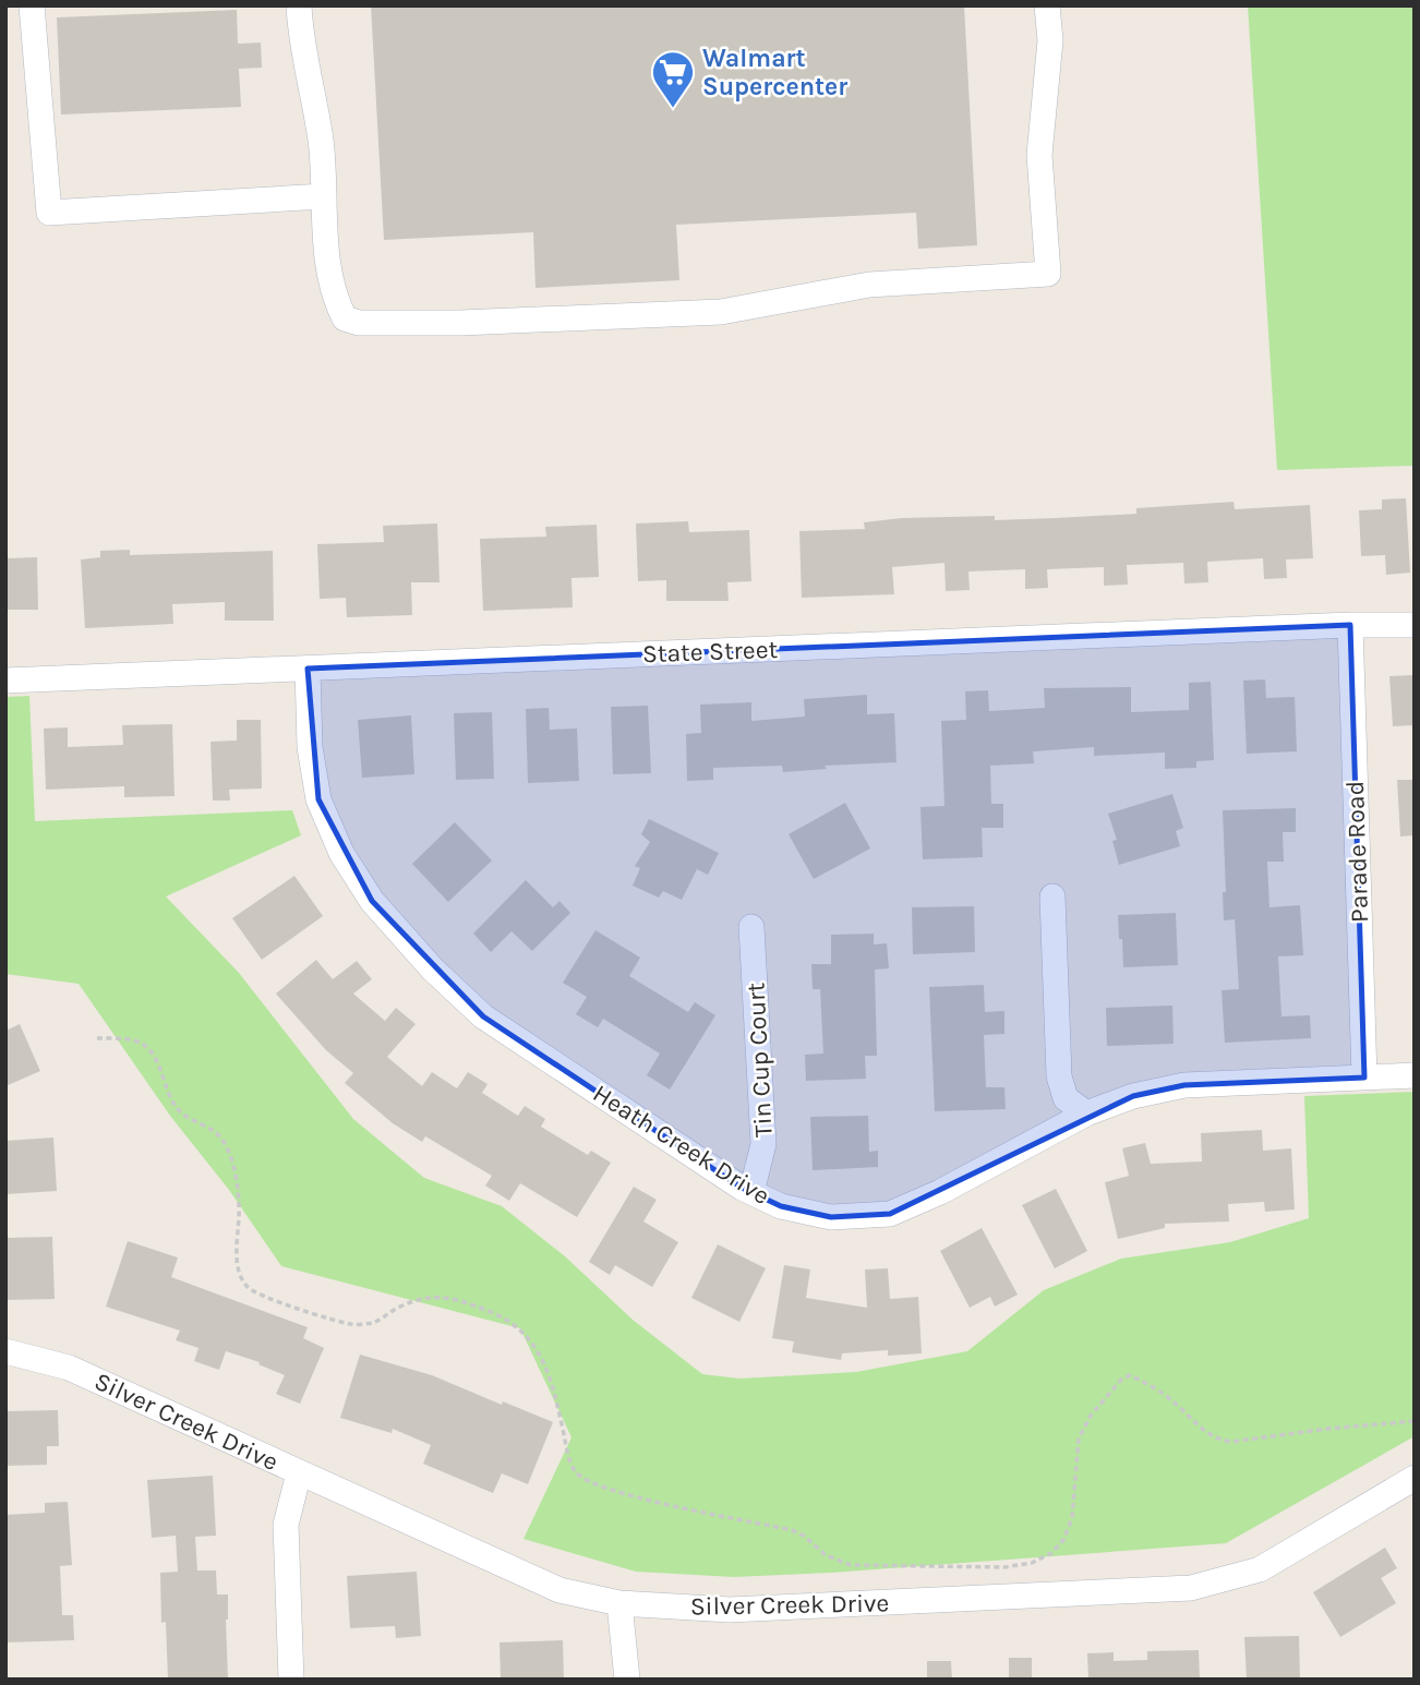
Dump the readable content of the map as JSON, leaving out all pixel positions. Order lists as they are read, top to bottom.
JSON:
{
  "streets": {
    "street": [
      "State Street",
      "Parade Road",
      "Tin Cup Court",
      "Heath Creek Drive",
      "Silver Creek Drive"
    ]
  },
  "crossings": [
    ["State Street", "Parade Road"],
    ["State Street", "Heath Creek Drive"],
    ["Parade Road", "Heath Creek Drive"],
    ["Tin Cup Court", "Heath Creek Drive"]
  ],
  "places": {
    "supermarket": ["Walmart Supercenter"]
  }
}
